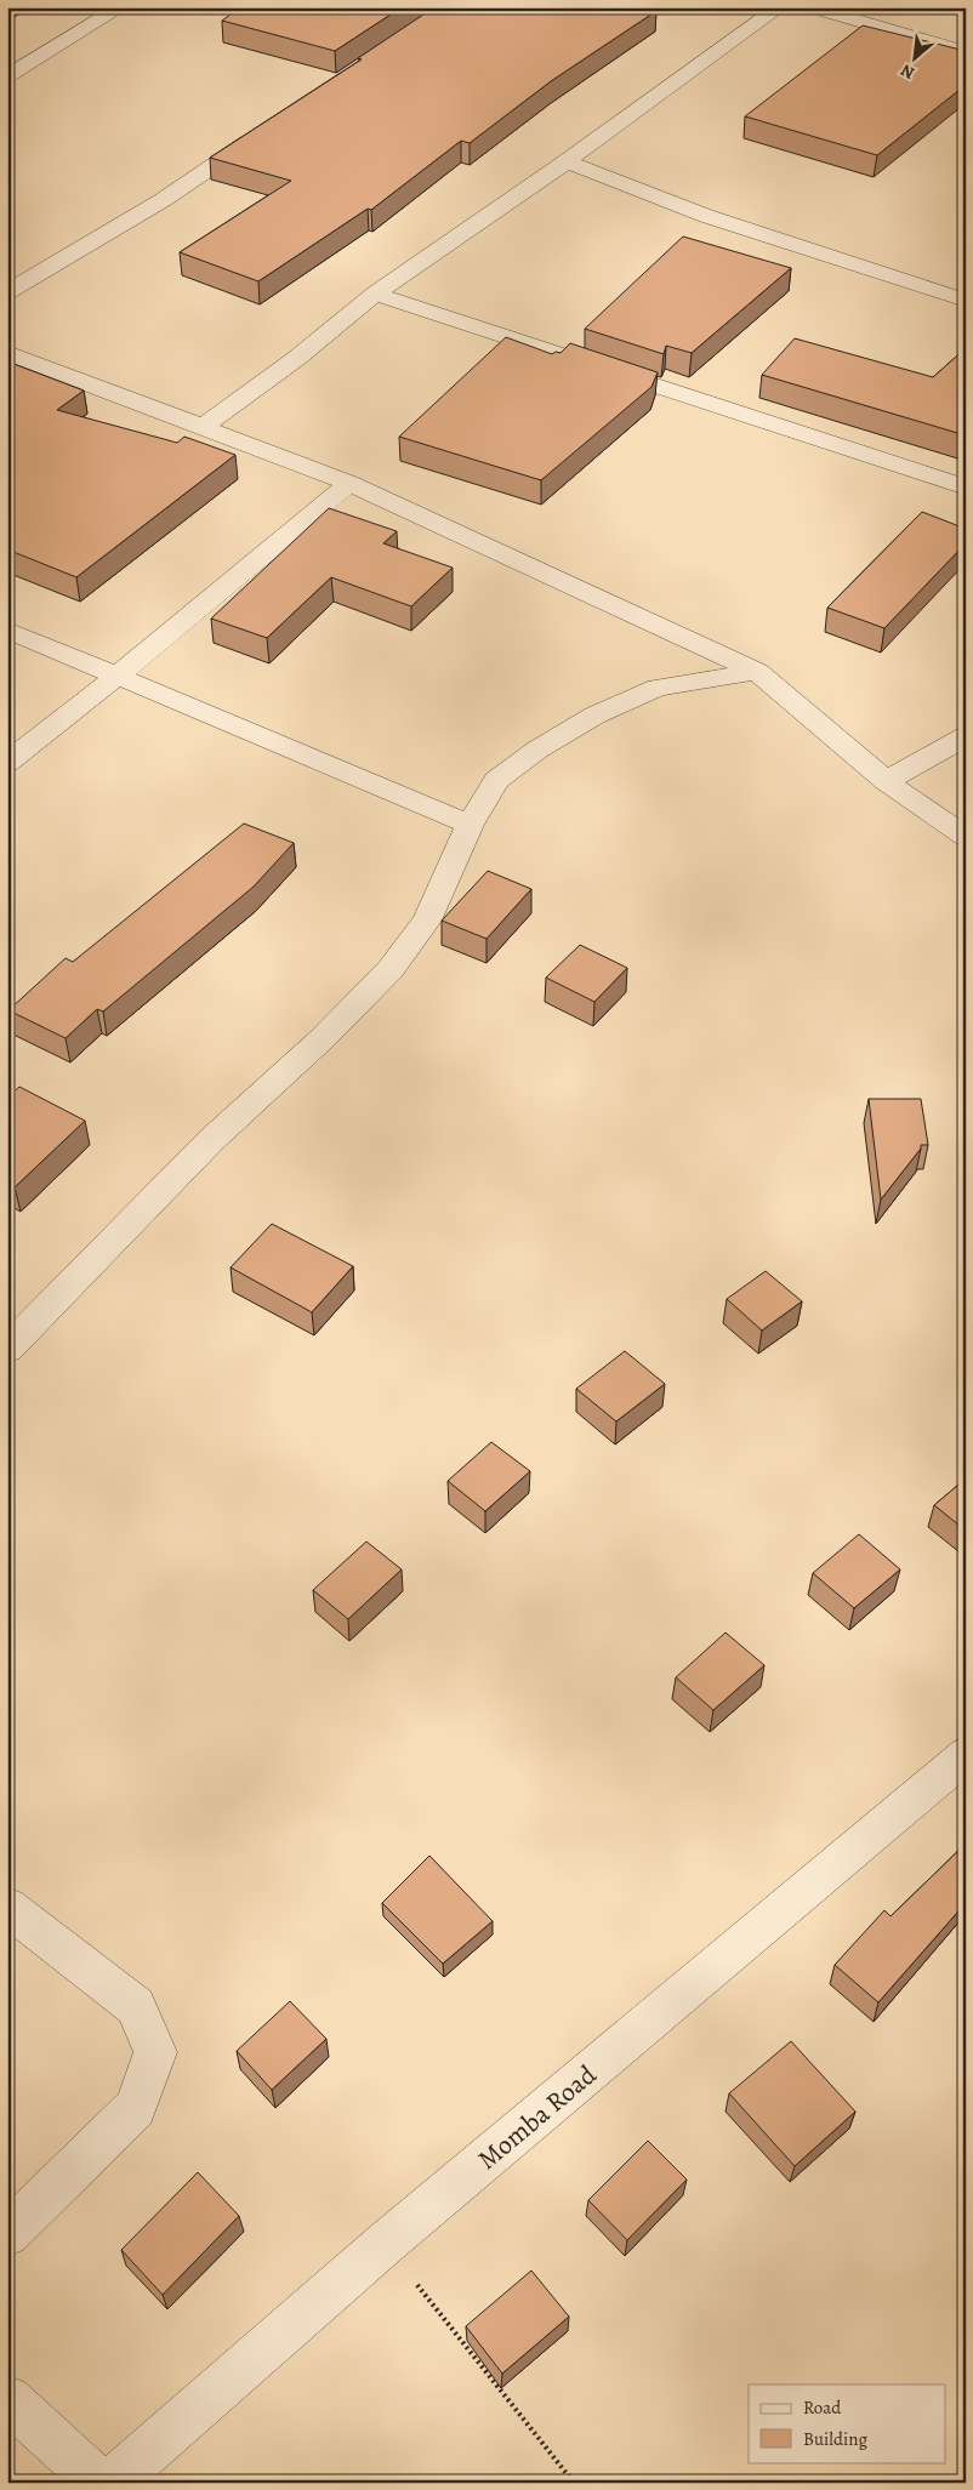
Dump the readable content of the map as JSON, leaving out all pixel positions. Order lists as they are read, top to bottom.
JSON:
{
  "streets": {
    "street": ["Momba Road"]
  },
  "legend": ["Road", "Building"],
  "north": "bottom left"
}
